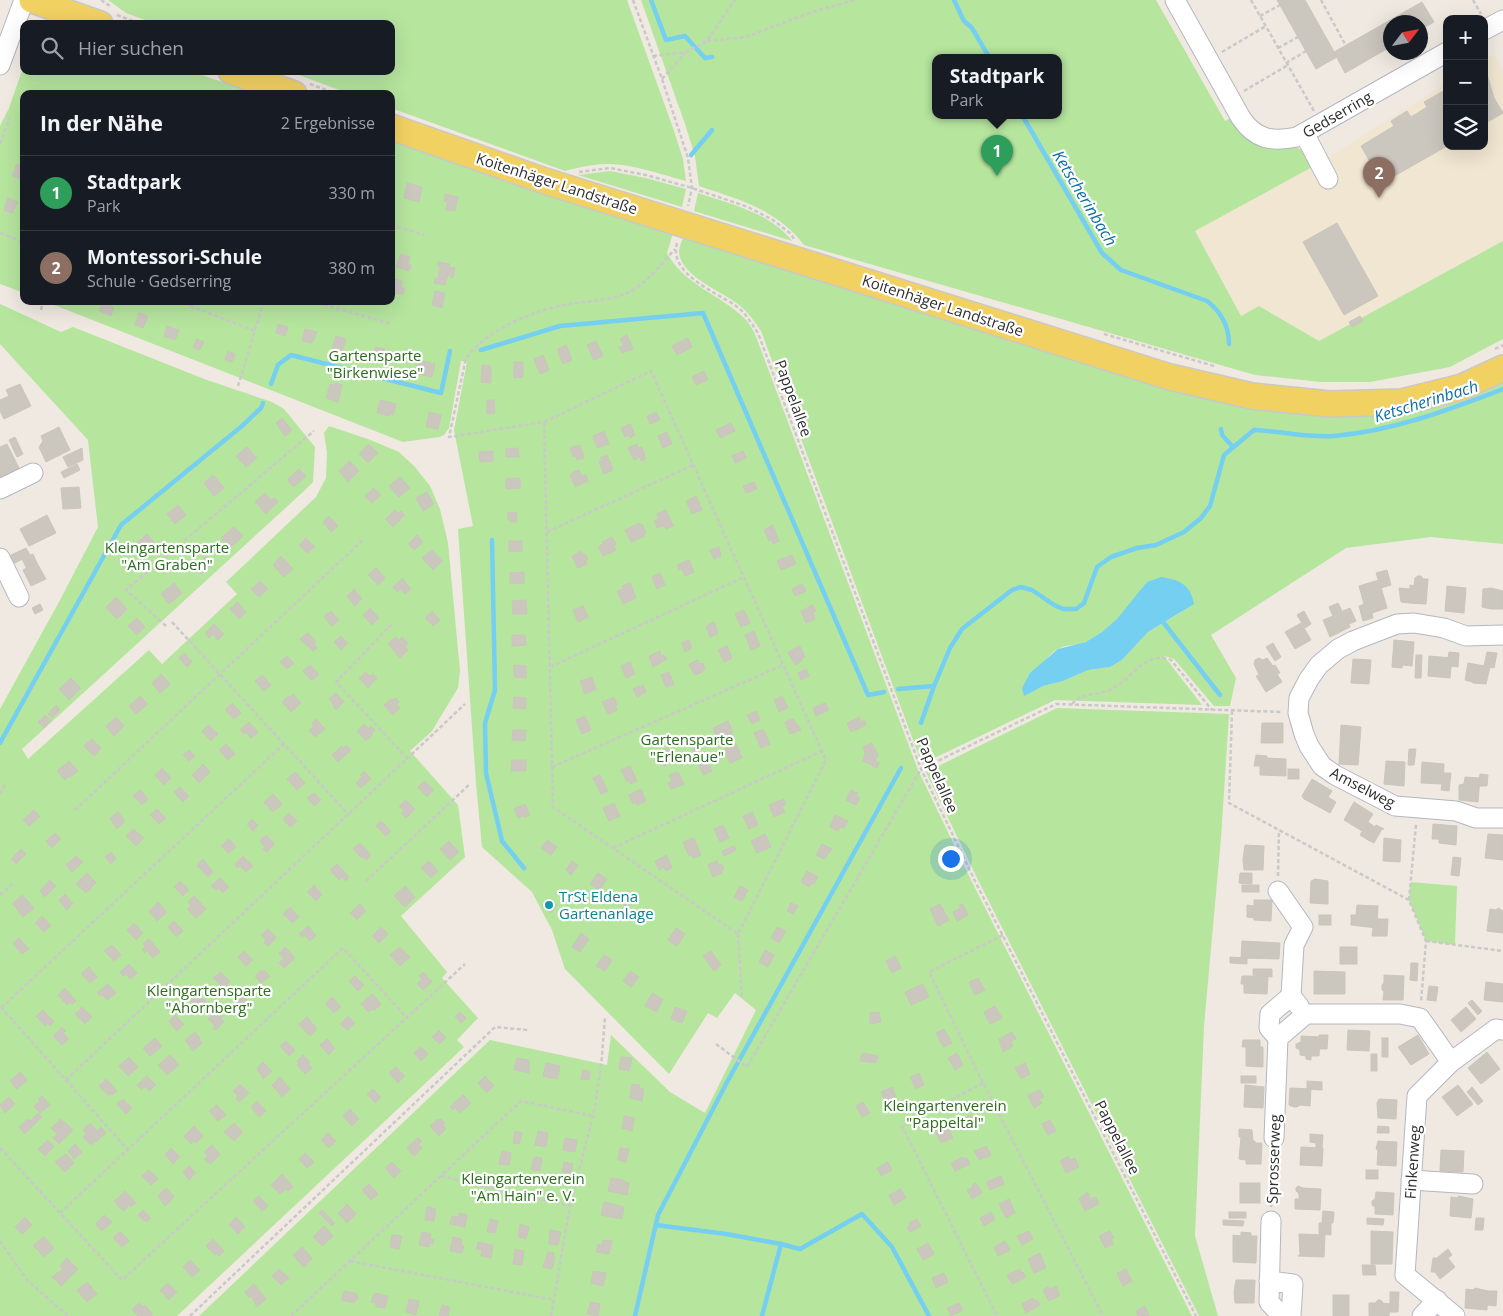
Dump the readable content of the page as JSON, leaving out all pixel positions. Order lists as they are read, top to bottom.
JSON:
{
  "streets": {
    "main road": ["Koitenhäger Landstraße"],
    "street": [
      "Gedserring",
      "Amselweg",
      "Sprosserweg",
      "Finkenweg"
    ],
    "path": ["Pappelallee"]
  },
  "water": ["Ketscherinbach"],
  "parks": [
    "Gartensparte \"Birkenwiese\"",
    "Kleingartensparte \"Am Graben\"",
    "Gartensparte \"Erlenaue\"",
    "Kleingartensparte \"Ahornberg\"",
    "Kleingartenverein \"Pappeltal\"",
    "Kleingartenverein \"Am Hain\" e. V."
  ],
  "places": ["TrSt Eldena Gartenanlage"],
  "north": "top right",
  "page": {
    "map_buttons": ["+", "−"],
    "search": "Hier suchen",
    "popup": ["Stadtpark", "Park"],
    "heading": ["In der Nähe", "2 Ergebnisse"],
    "pins": ["1", "2"],
    "list": [
      {
        "mark": "1",
        "name": "Stadtpark",
        "note": "Park",
        "value": "330 m"
      },
      {
        "mark": "2",
        "name": "Montessori-Schule",
        "note": "Schule · Gedserring",
        "value": "380 m"
      }
    ]
  }
}
